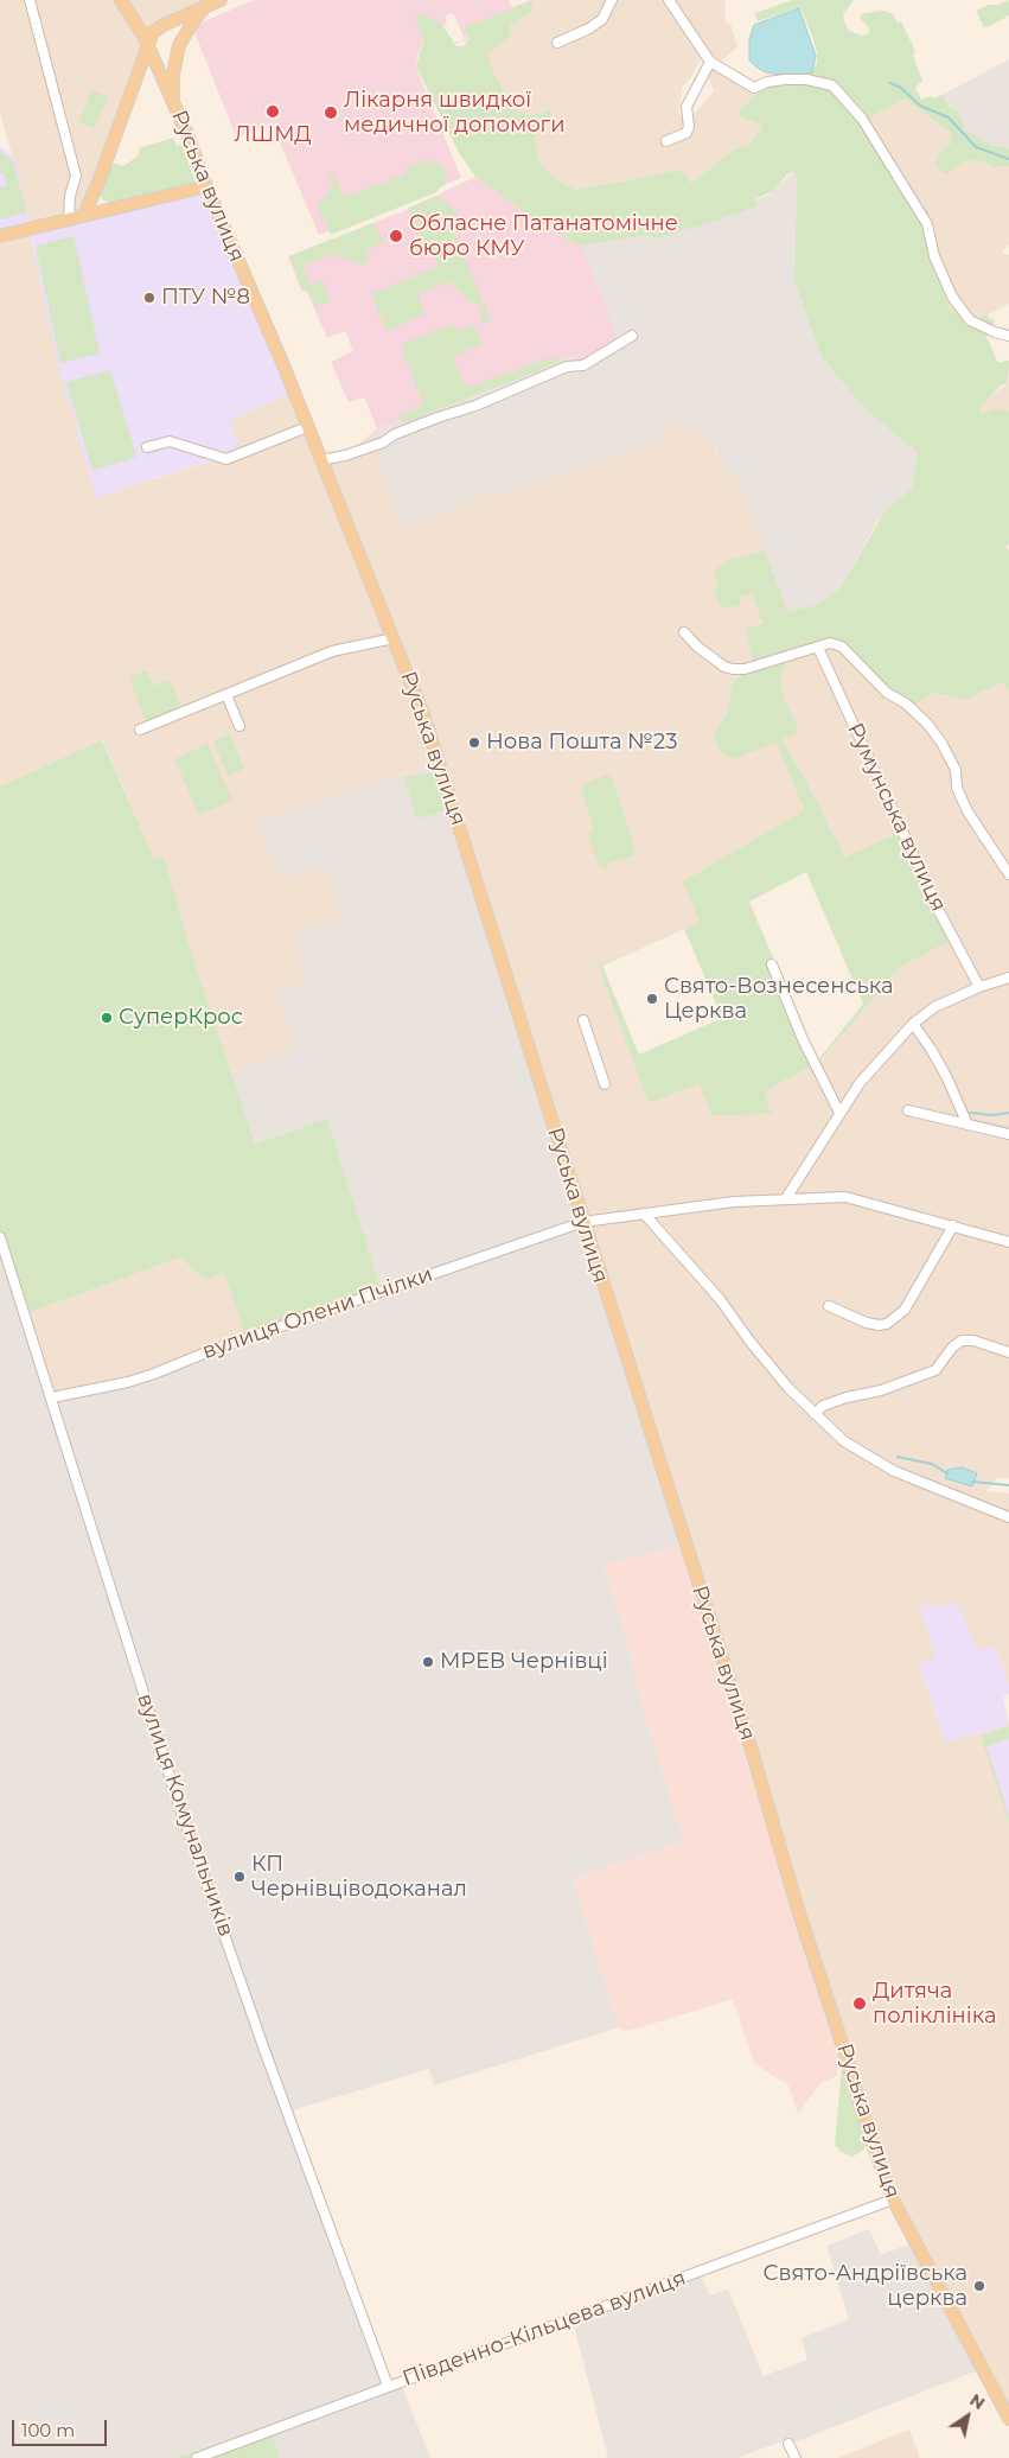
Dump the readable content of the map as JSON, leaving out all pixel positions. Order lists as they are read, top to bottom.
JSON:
{
  "streets": {
    "main road": ["Руська вулиця"],
    "street": [
      "Румунська вулиця",
      "вулиця Олени Пчілки",
      "вулиця Комунальників",
      "Південно-Кільцева вулиця"
    ]
  },
  "crossings": [
    ["Руська вулиця", "вулиця Олени Пчілки"],
    ["Руська вулиця", "Південно-Кільцева вулиця"],
    ["вулиця Олени Пчілки", "вулиця Комунальників"],
    ["вулиця Комунальників", "Південно-Кільцева вулиця"]
  ],
  "places": [
    "ЛШМД",
    "Лікарня швидкої медичної допомоги",
    "Обласне Патанатомічне бюро КМУ",
    "ПТУ №8",
    "Нова Пошта №23",
    "Свято-Вознесенська Церква",
    "СуперКрос",
    "МРЕВ Чернівці",
    "КП Чернівціводоканал",
    "Дитяча поліклініка",
    "Свято-Андріївська церква"
  ],
  "scale_bar": "100 m",
  "north": "top right"
}
